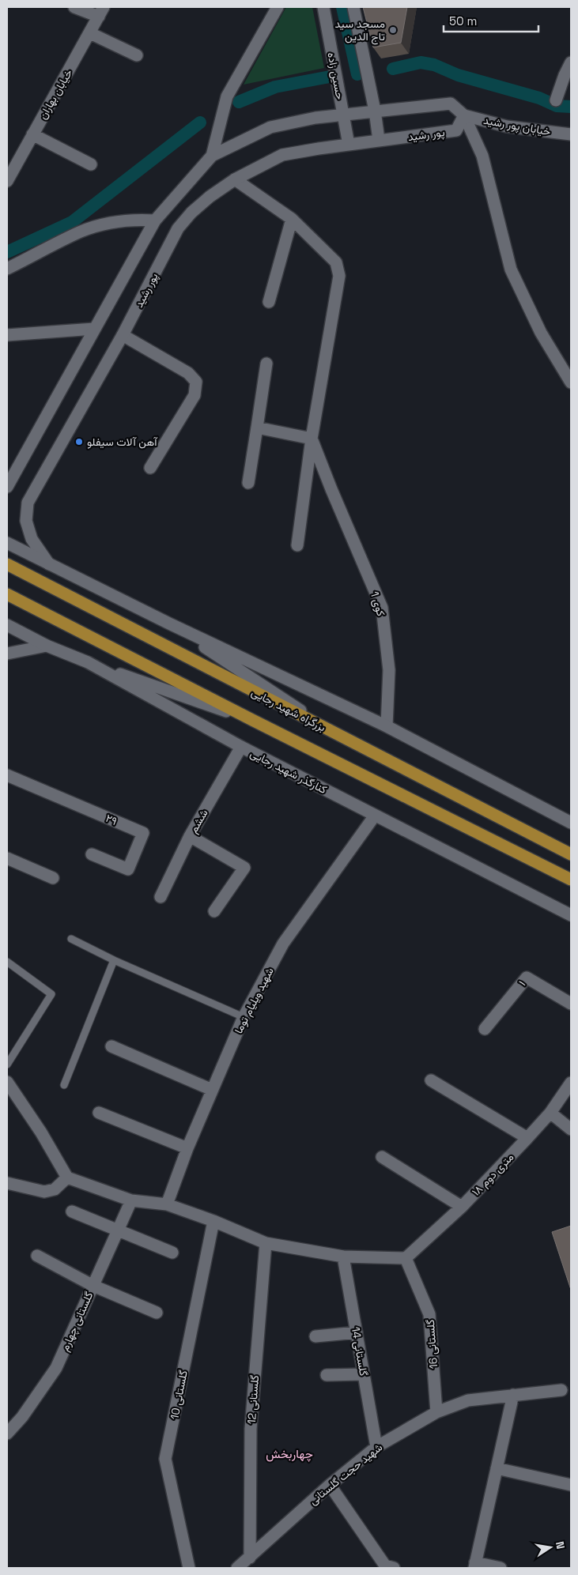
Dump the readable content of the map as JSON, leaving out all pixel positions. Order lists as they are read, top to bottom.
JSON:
{
  "streets": {
    "highway": ["بزرگراه شهید رجایی"],
    "street": [
      "حسین زاده",
      "خیابان بهاران",
      "خیابان پور رشید",
      "پور رشید",
      "کوی 1",
      "کنارگذر شهید رجایی",
      "۲۹",
      "ششم",
      "۱",
      "شهید ویلیام توما",
      "۱۸ متری دوم",
      "گلستانی چهارم",
      "گلستانی 16",
      "گلستانی 14",
      "گلستانی 10",
      "گلستانی 12",
      "شهید حجت گلستانی"
    ]
  },
  "crossings": [
    ["حسین زاده", "پور رشید"],
    ["خیابان پور رشید", "پور رشید"],
    ["کنارگذر شهید رجایی", "ششم"],
    ["کنارگذر شهید رجایی", "شهید ویلیام توما"],
    ["۱۸ متری دوم", "گلستانی 16"],
    ["گلستانی 16", "شهید حجت گلستانی"],
    ["گلستانی 14", "شهید حجت گلستانی"],
    ["گلستانی 12", "شهید حجت گلستانی"]
  ],
  "districts": ["چهاربخش"],
  "places": ["مسجد سید تاج الدین", "آهن آلات سیفلو"],
  "scale_bar": "50 m",
  "north": "right"
}
